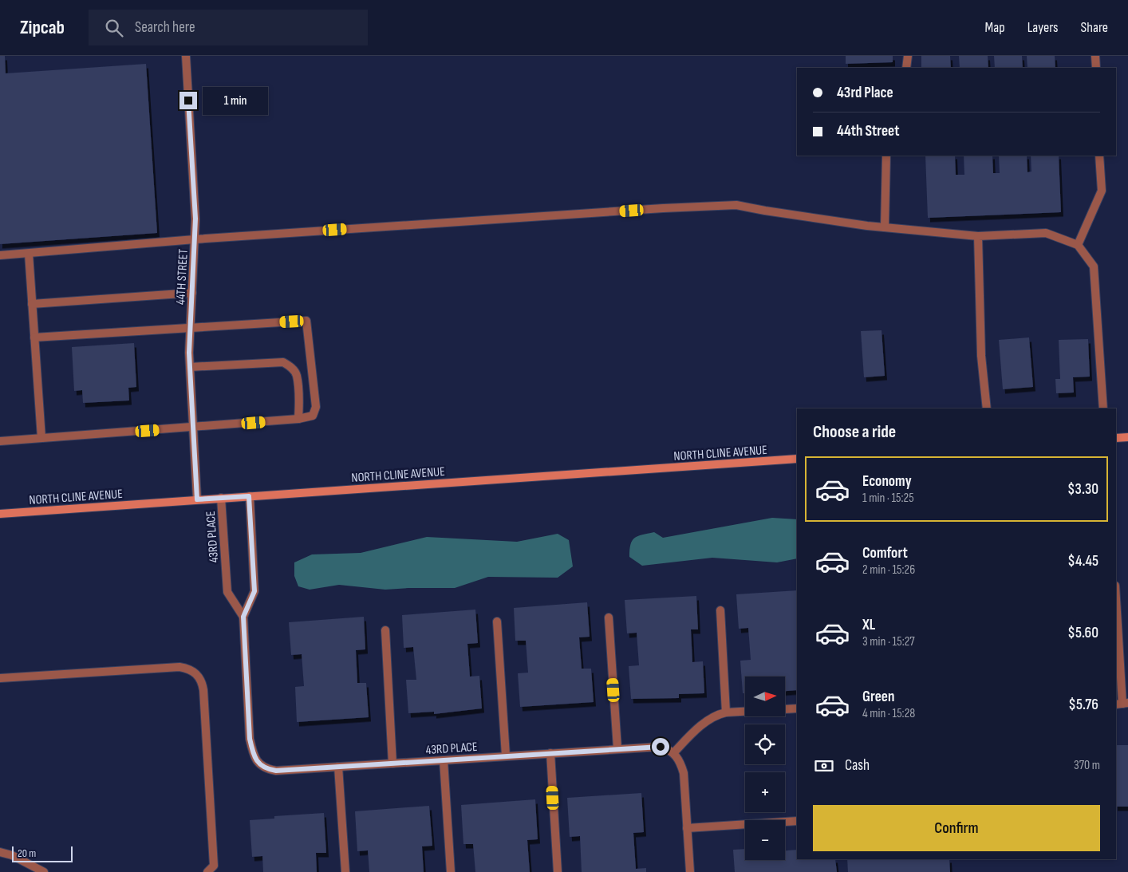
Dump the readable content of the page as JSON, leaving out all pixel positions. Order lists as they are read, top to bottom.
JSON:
{
  "streets": {
    "street": ["44TH STREET", "NORTH CLINE AVENUE", "43RD PLACE"]
  },
  "crossings": [
    ["44TH STREET", "NORTH CLINE AVENUE"],
    ["NORTH CLINE AVENUE", "43RD PLACE"]
  ],
  "scale_bar": "20 m",
  "north": "right",
  "page": {
    "header": "Zipcab",
    "search": "Search here",
    "nav": ["Map", "Layers", "Share"],
    "banner": ["43rd Place", "44th Street"],
    "bubble": "1 min",
    "heading": "Choose a ride",
    "list": [
      {
        "name": "Economy",
        "note": "1 min · 15:25",
        "value": "$3.30"
      },
      {
        "name": "Comfort",
        "note": "2 min · 15:26",
        "value": "$4.45"
      },
      {
        "name": "XL",
        "note": "3 min · 15:27",
        "value": "$5.60"
      },
      {
        "name": "Green",
        "note": "4 min · 15:28",
        "value": "$5.76"
      }
    ],
    "map_buttons": ["+", "−"],
    "pay": ["Cash", "370 m"],
    "buttons": "Confirm",
    "scale": "20 m"
  }
}
